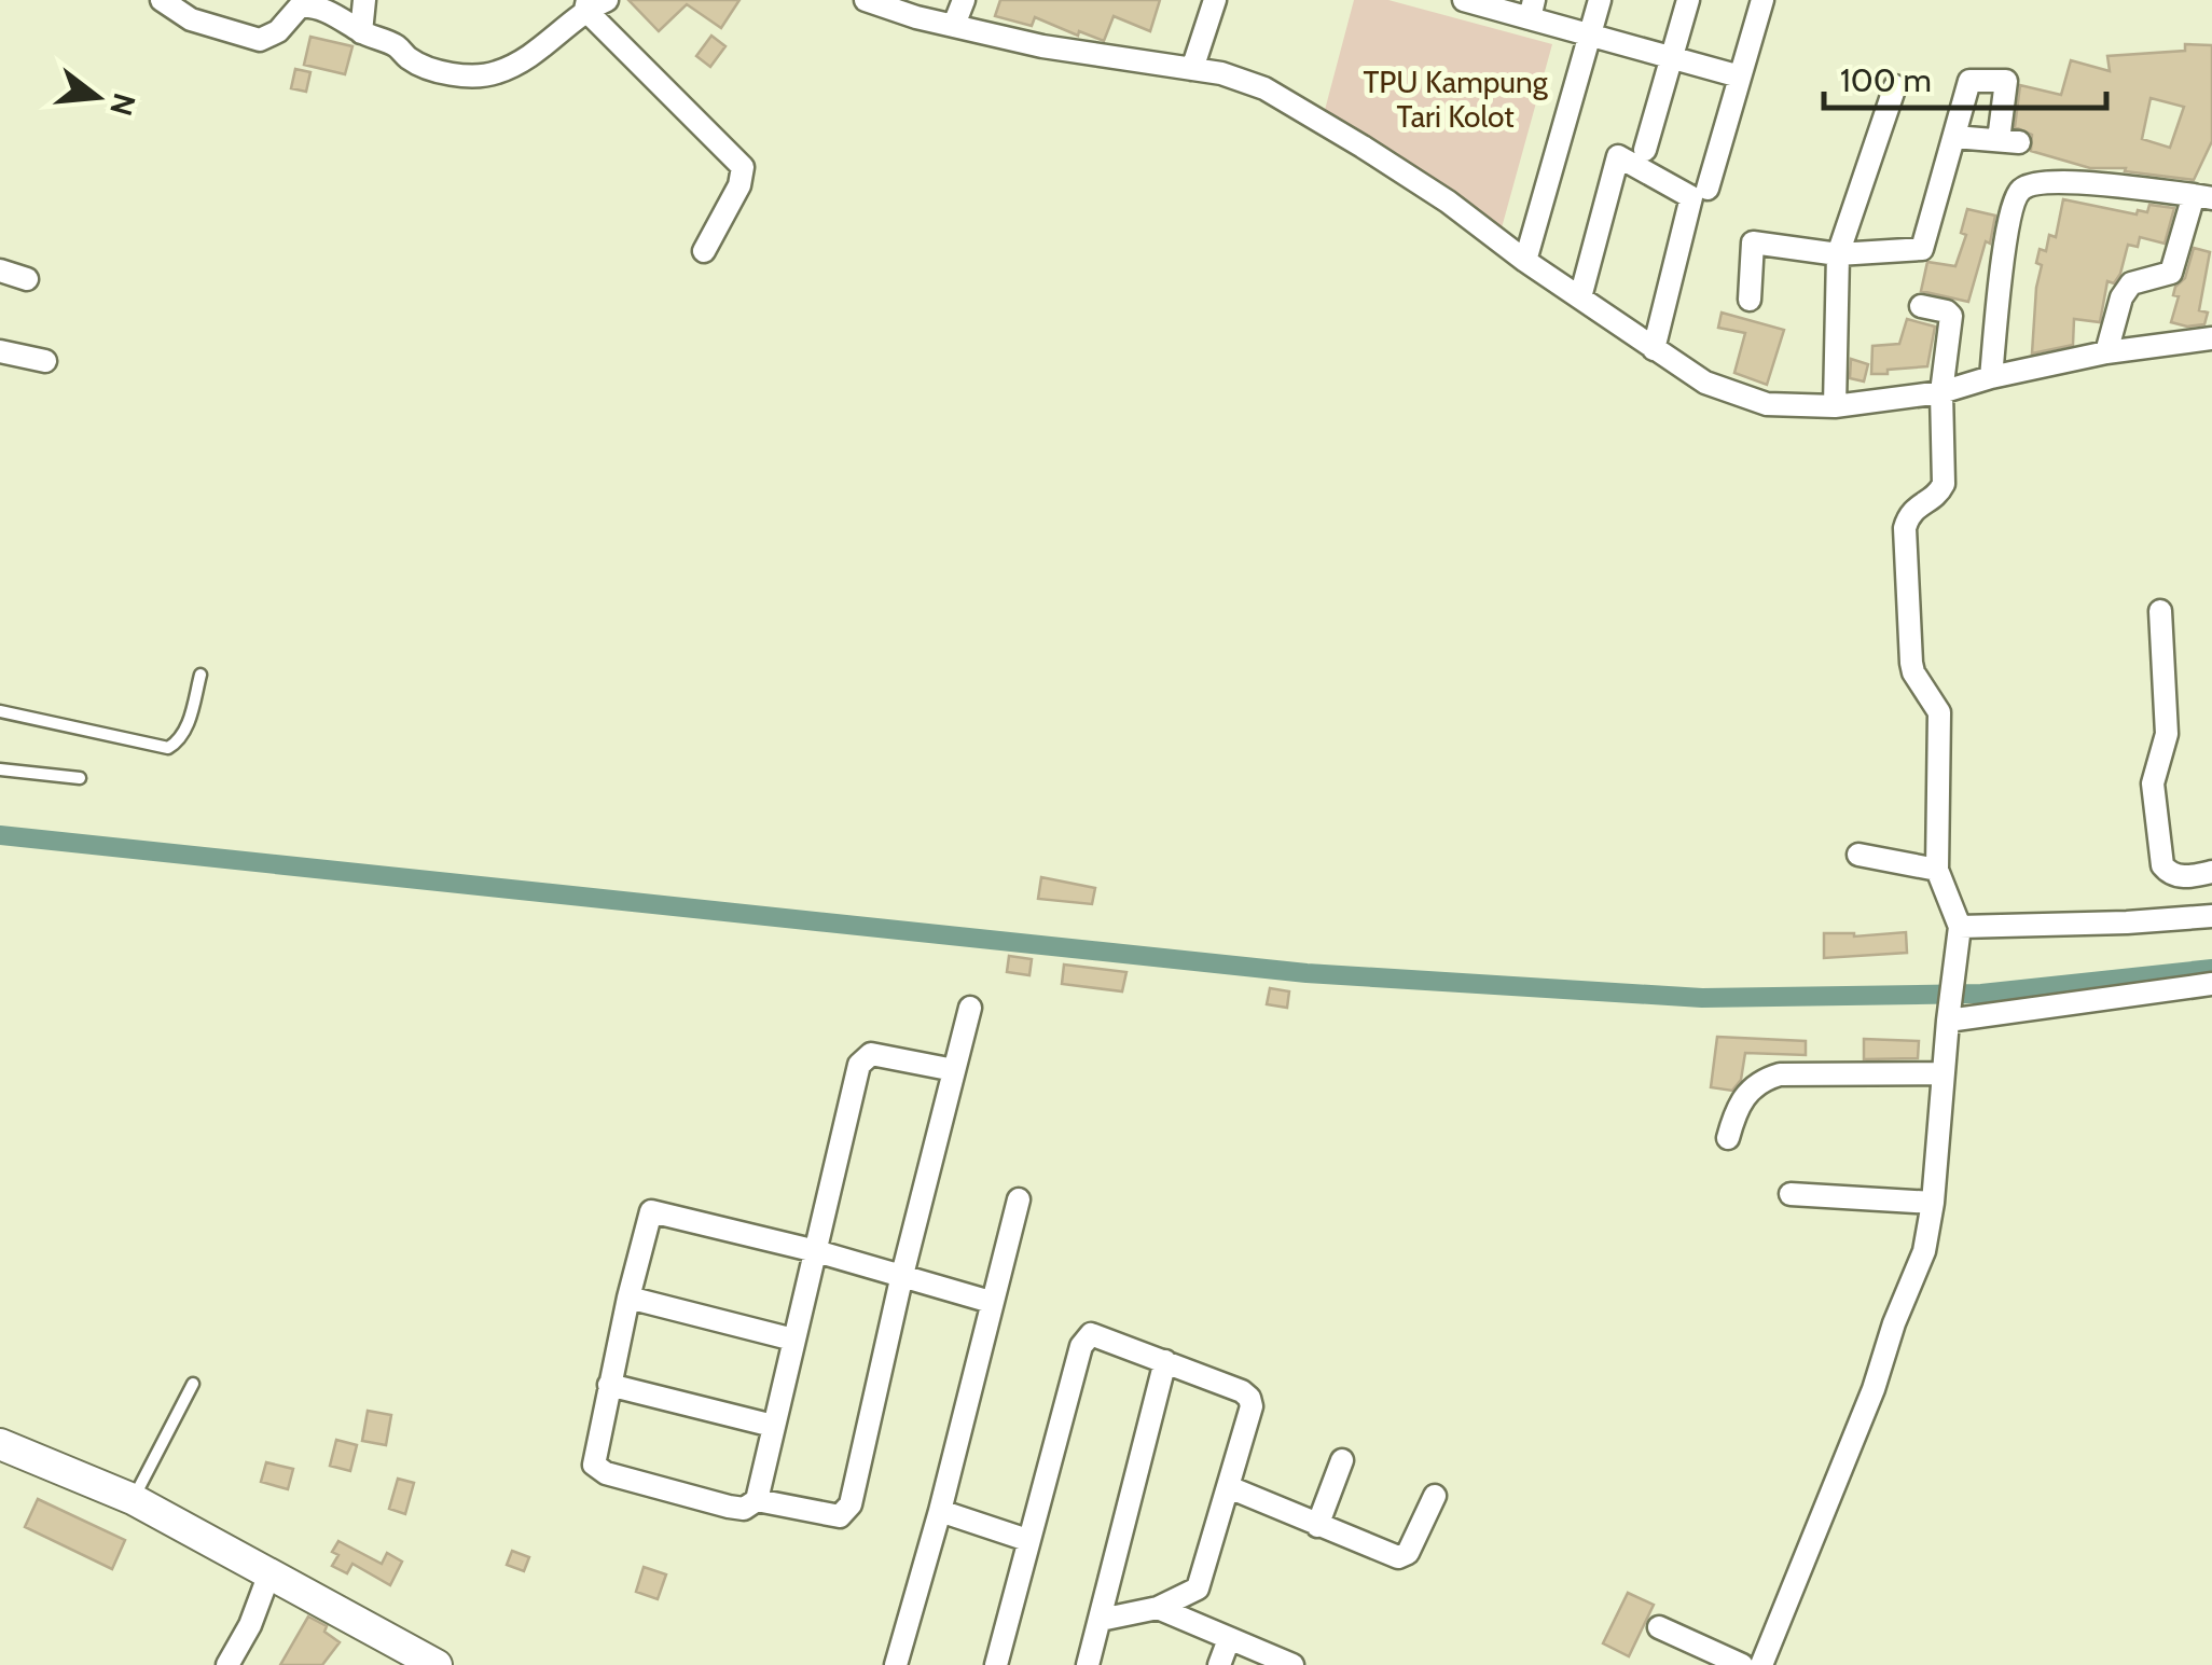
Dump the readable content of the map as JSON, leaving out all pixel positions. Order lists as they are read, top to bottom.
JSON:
{
  "parks": ["TPU Kampung Tari Kolot"],
  "scale_bar": "100 m",
  "north": "right"
}
